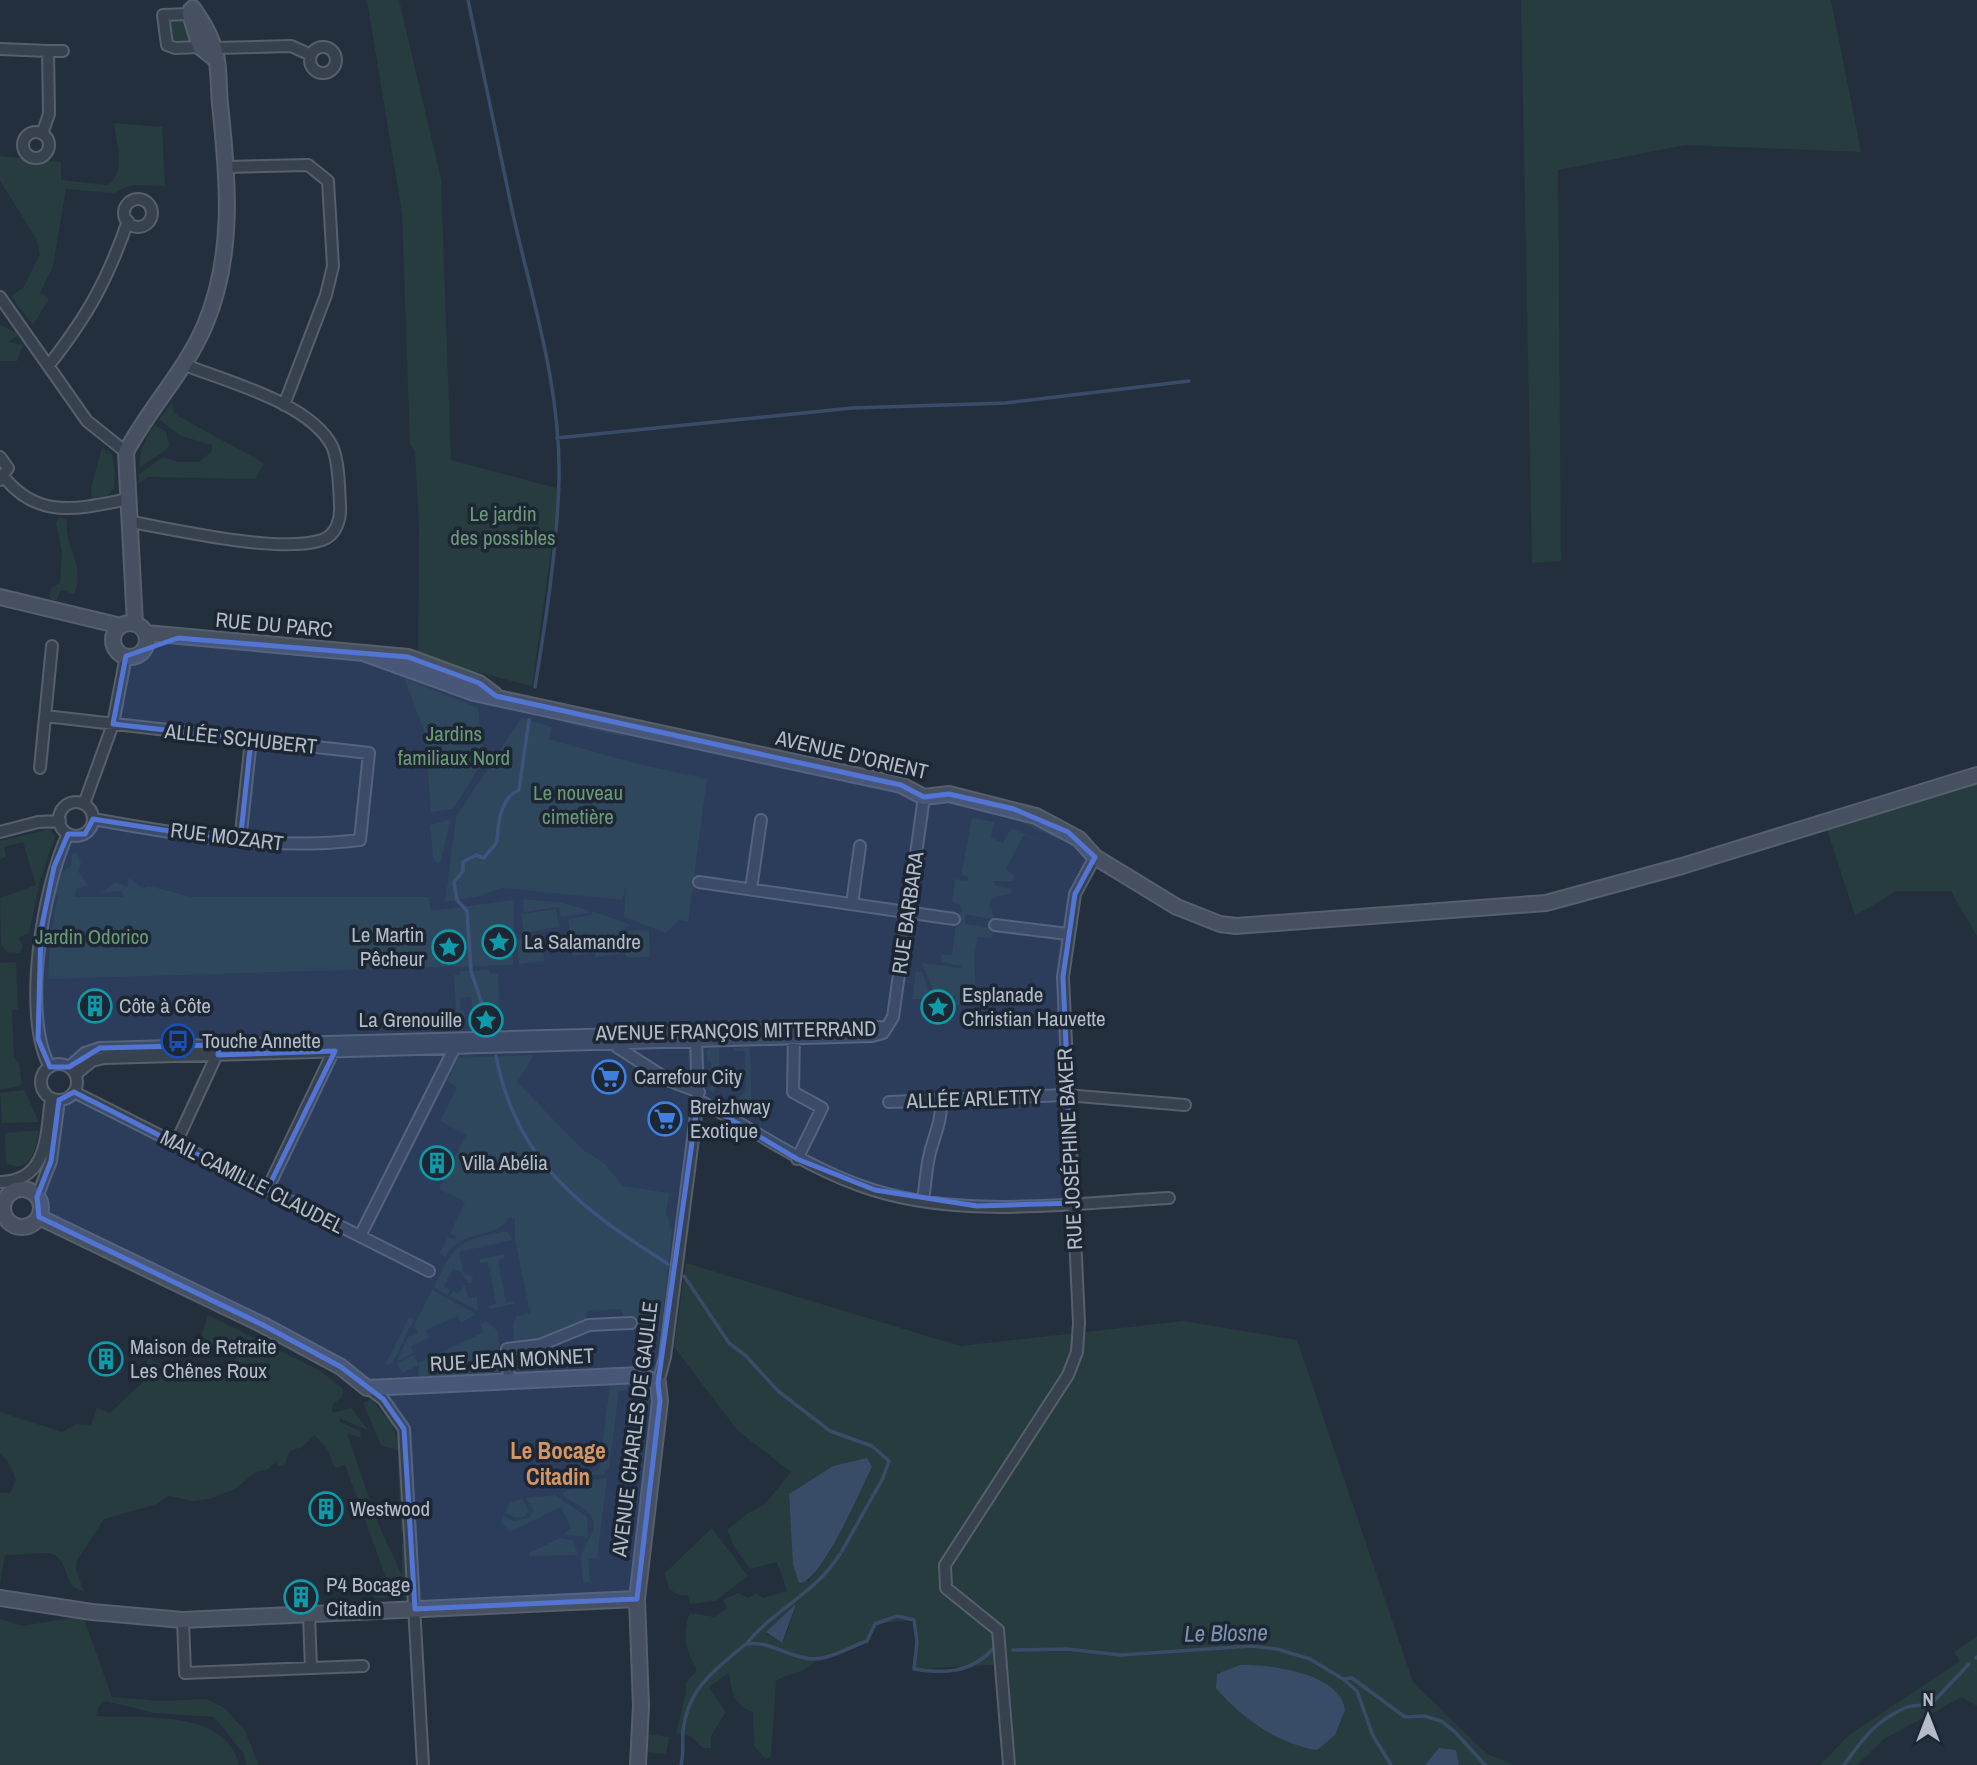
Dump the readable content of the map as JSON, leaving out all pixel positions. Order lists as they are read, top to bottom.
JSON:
{
  "streets": {
    "street": [
      "RUE DU PARC",
      "ALLÉE SCHUBERT",
      "AVENUE D'ORIENT",
      "RUE MOZART",
      "RUE BARBARA",
      "AVENUE FRANÇOIS MITTERRAND",
      "ALLÉE ARLETTY",
      "RUE JOSÉPHINE BAKER",
      "MAIL CAMILLE CLAUDEL",
      "RUE JEAN MONNET",
      "AVENUE CHARLES DE GAULLE"
    ]
  },
  "crossings": [
    ["RUE DU PARC", "AVENUE D'ORIENT"],
    ["ALLÉE SCHUBERT", "RUE MOZART"],
    ["AVENUE D'ORIENT", "RUE BARBARA"],
    ["AVENUE D'ORIENT", "RUE JOSÉPHINE BAKER"],
    ["RUE BARBARA", "AVENUE FRANÇOIS MITTERRAND"],
    ["AVENUE FRANÇOIS MITTERRAND", "MAIL CAMILLE CLAUDEL"],
    ["AVENUE FRANÇOIS MITTERRAND", "AVENUE CHARLES DE GAULLE"],
    ["ALLÉE ARLETTY", "RUE JOSÉPHINE BAKER"],
    ["RUE JEAN MONNET", "AVENUE CHARLES DE GAULLE"]
  ],
  "districts": ["Le Bocage Citadin"],
  "water": ["Le Blosne"],
  "parks": [
    "Le jardin des possibles",
    "Jardins familiaux Nord",
    "Le nouveau cimetière",
    "Jardin Odorico"
  ],
  "places": {
    "place": [
      "La Salamandre",
      "Le Martin Pêcheur",
      "Esplanade Christian Hauvette",
      "La Grenouille"
    ],
    "building": [
      "Côte à Côte",
      "Villa Abélia",
      "Maison de Retraite Les Chênes Roux",
      "Westwood",
      "P4 Bocage Citadin"
    ],
    "bus stop": ["Touche Annette"],
    "supermarket": ["Carrefour City", "Breizhway Exotique"]
  },
  "north": "top"
}
